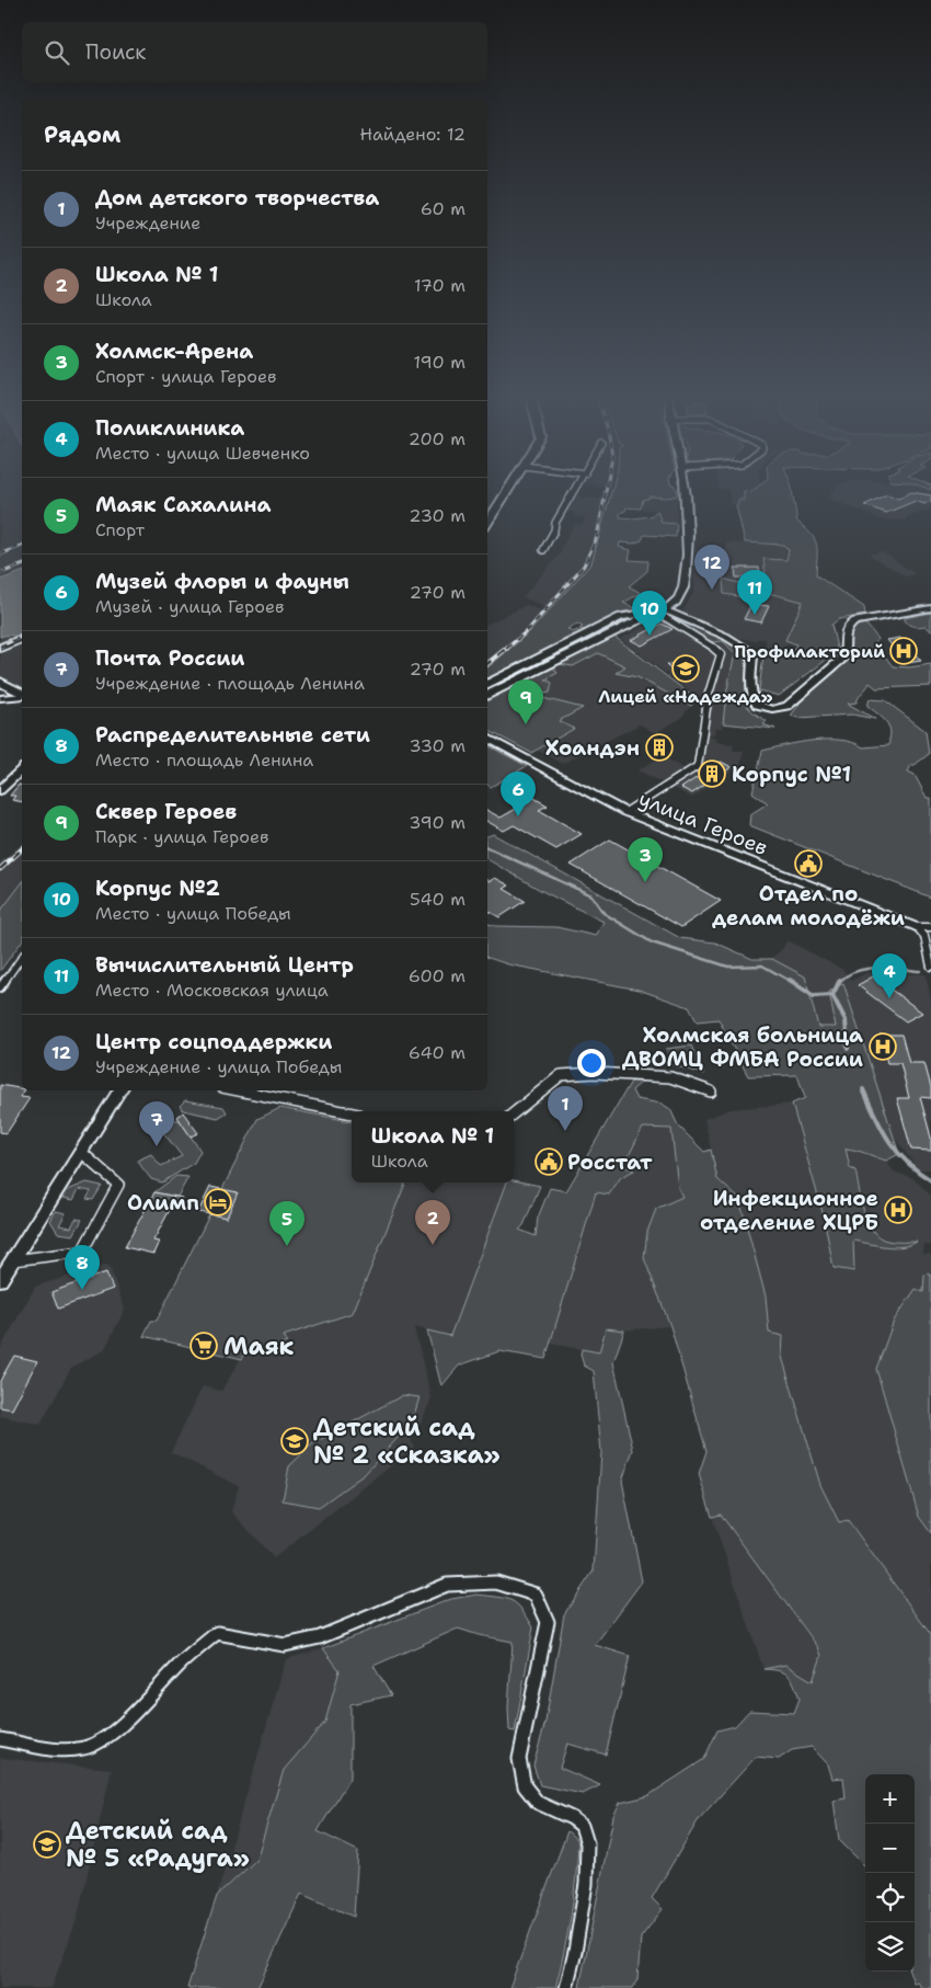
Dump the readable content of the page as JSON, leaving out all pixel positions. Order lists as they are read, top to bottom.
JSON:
{
  "streets": {
    "street": ["улица Героев"]
  },
  "places": {
    "hospital": ["Профилакторий", "Холмская больница ДВОМЦ ФМБА России", "Инфекционное отделение ХЦРБ"],
    "school or university": ["Лицей «Надежда»", "Детский сад № 2 «Сказка»", "Детский сад № 5 «Радуга»"],
    "building": ["Хоандэн", "Корпус №1"],
    "public building": ["Отдел по делам молодёжи", "Росстат"],
    "hotel": ["Олимп"],
    "supermarket": ["Маяк"]
  },
  "page": {
    "search": "Поиск",
    "heading": ["Рядом", "Найдено: 12"],
    "list": [
      {
        "mark": "1",
        "name": "Дом детского творчества",
        "note": "Учреждение",
        "value": "60 m"
      },
      {
        "mark": "2",
        "name": "Школа № 1",
        "note": "Школа",
        "value": "170 m"
      },
      {
        "mark": "3",
        "name": "Холмск-Арена",
        "note": "Спорт · улица Героев",
        "value": "190 m"
      },
      {
        "mark": "4",
        "name": "Поликлиника",
        "note": "Место · улица Шевченко",
        "value": "200 m"
      },
      {
        "mark": "5",
        "name": "Маяк Сахалина",
        "note": "Спорт",
        "value": "230 m"
      },
      {
        "mark": "6",
        "name": "Музей флоры и фауны",
        "note": "Музей · улица Героев",
        "value": "270 m"
      },
      {
        "mark": "7",
        "name": "Почта России",
        "note": "Учреждение · площадь Ленина",
        "value": "270 m"
      },
      {
        "mark": "8",
        "name": "Распределительные сети",
        "note": "Место · площадь Ленина",
        "value": "330 m"
      },
      {
        "mark": "9",
        "name": "Сквер Героев",
        "note": "Парк · улица Героев",
        "value": "390 m"
      },
      {
        "mark": "10",
        "name": "Корпус №2",
        "note": "Место · улица Победы",
        "value": "540 m"
      },
      {
        "mark": "11",
        "name": "Вычислительный Центр",
        "note": "Место · Московская улица",
        "value": "600 m"
      },
      {
        "mark": "12",
        "name": "Центр соцподдержки",
        "note": "Учреждение · улица Победы",
        "value": "640 m"
      }
    ],
    "pins": [
      "12",
      "11",
      "10",
      "9",
      "6",
      "3",
      "4",
      "1",
      "7",
      "2",
      "5",
      "8"
    ],
    "popup": ["Школа № 1", "Школа"],
    "map_buttons": ["+", "−"]
  }
}
